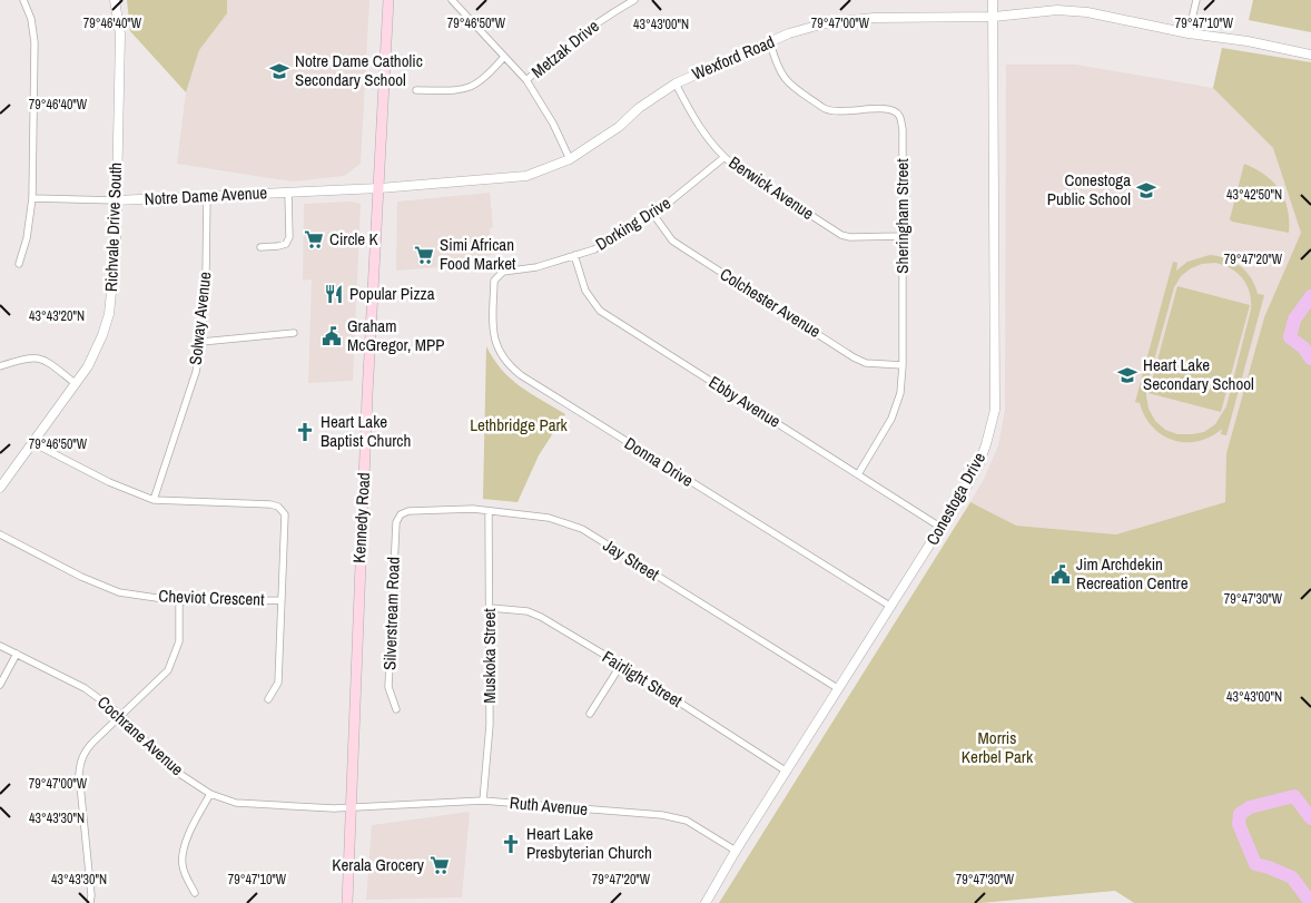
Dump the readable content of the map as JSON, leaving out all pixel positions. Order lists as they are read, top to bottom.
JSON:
{
  "streets": {
    "main road": ["Kennedy Road"],
    "street": [
      "Metzak Drive",
      "Wexford Road",
      "Berwick Avenue",
      "Notre Dame Avenue",
      "Sheringham Street",
      "Dorking Drive",
      "Richvale Drive South",
      "Colchester Avenue",
      "Solway Avenue",
      "Ebby Avenue",
      "Donna Drive",
      "Conestoga Drive",
      "Jay Street",
      "Cheviot Crescent",
      "Silverstream Road",
      "Muskoka Street",
      "Fairlight Street",
      "Cochrane Avenue",
      "Ruth Avenue"
    ]
  },
  "crossings": [
    ["Wexford Road", "Berwick Avenue"],
    ["Wexford Road", "Notre Dame Avenue"],
    ["Wexford Road", "Sheringham Street"],
    ["Wexford Road", "Conestoga Drive"],
    ["Wexford Road", "Kennedy Road"],
    ["Berwick Avenue", "Sheringham Street"],
    ["Berwick Avenue", "Dorking Drive"],
    ["Notre Dame Avenue", "Richvale Drive South"],
    ["Notre Dame Avenue", "Solway Avenue"],
    ["Notre Dame Avenue", "Kennedy Road"],
    ["Sheringham Street", "Colchester Avenue"],
    ["Sheringham Street", "Ebby Avenue"],
    ["Dorking Drive", "Colchester Avenue"],
    ["Dorking Drive", "Ebby Avenue"],
    ["Dorking Drive", "Donna Drive"],
    ["Richvale Drive South", "Cheviot Crescent"],
    ["Solway Avenue", "Cheviot Crescent"],
    ["Ebby Avenue", "Conestoga Drive"],
    ["Donna Drive", "Conestoga Drive"],
    ["Conestoga Drive", "Jay Street"],
    ["Conestoga Drive", "Fairlight Street"],
    ["Conestoga Drive", "Ruth Avenue"],
    ["Kennedy Road", "Cochrane Avenue"],
    ["Kennedy Road", "Ruth Avenue"],
    ["Jay Street", "Silverstream Road"],
    ["Jay Street", "Muskoka Street"],
    ["Muskoka Street", "Fairlight Street"],
    ["Muskoka Street", "Ruth Avenue"],
    ["Cochrane Avenue", "Ruth Avenue"]
  ],
  "parks": ["Lethbridge Park", "Morris Kerbel Park"],
  "places": {
    "school or university": ["Notre Dame Catholic Secondary School", "Conestoga Public School", "Heart Lake Secondary School"],
    "supermarket": ["Circle K", "Simi African Food Market", "Kerala Grocery"],
    "restaurant": ["Popular Pizza"],
    "public building": ["Graham McGregor, MPP", "Jim Archdekin Recreation Centre"],
    "church": ["Heart Lake Baptist Church", "Heart Lake Presbyterian Church"]
  },
  "coordinates": [
    "79°46'40\"W",
    "79°46'50\"W",
    "79°47'00\"W",
    "79°47'10\"W",
    "43°43'00\"N",
    "43°42'50\"N",
    "79°47'20\"W",
    "43°43'20\"N",
    "79°47'30\"W",
    "43°43'30\"N"
  ]
}
